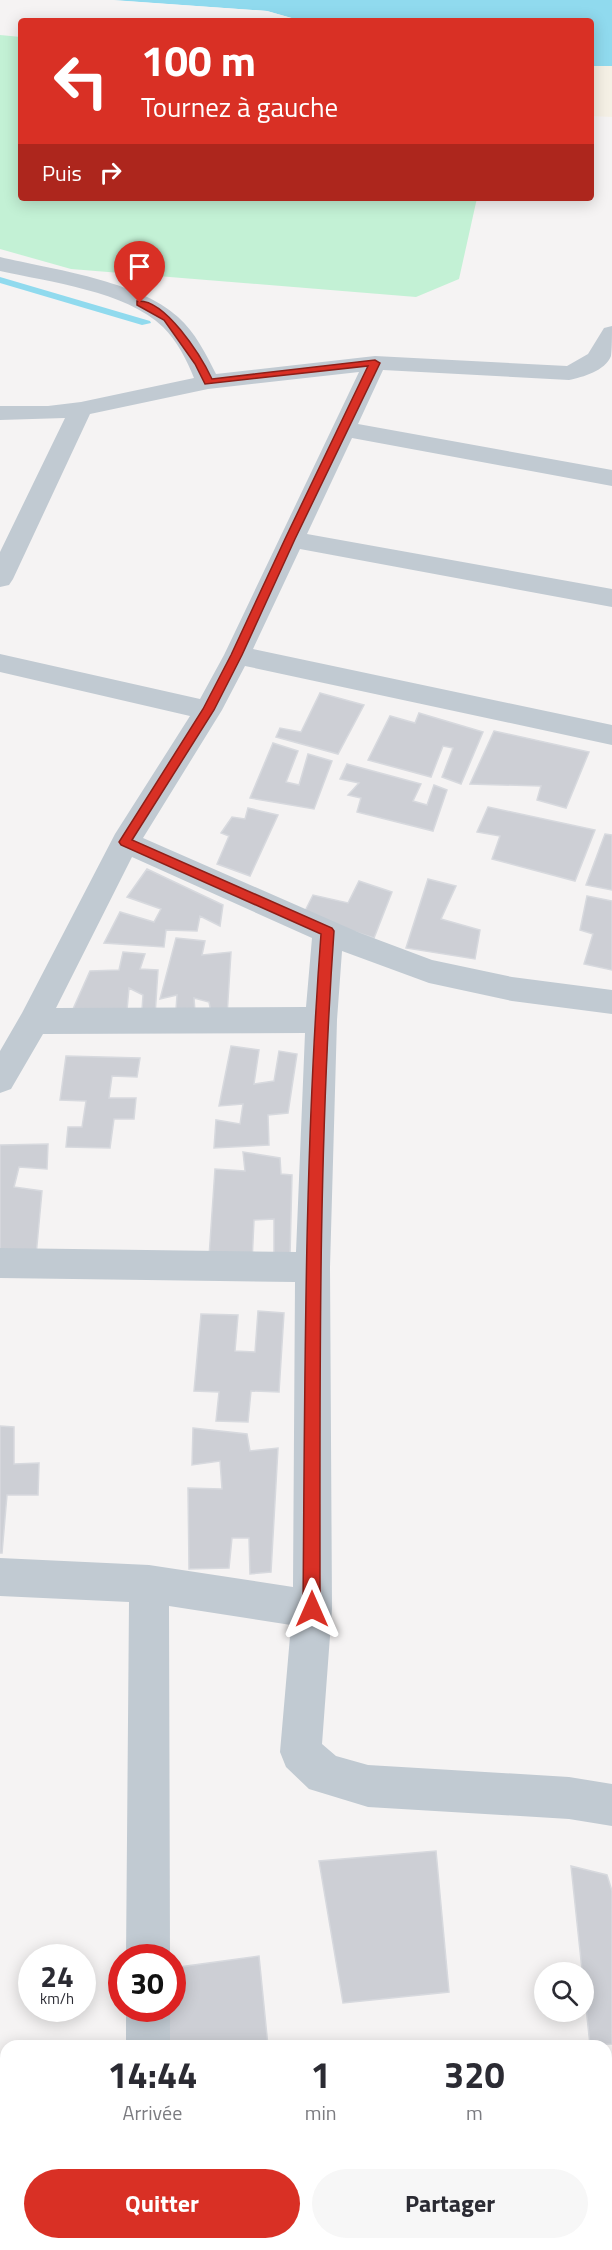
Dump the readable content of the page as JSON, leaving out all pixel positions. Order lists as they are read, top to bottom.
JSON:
{
  "page": {
    "turn": ["100 m", "Tournez à gauche"],
    "then": "Puis",
    "speed": "24 km/h",
    "limit": "30",
    "eta": [
      "14:44",
      "Arrivée",
      "1",
      "min",
      "320",
      "m"
    ],
    "buttons": ["Quitter", "Partager"]
  }
}
